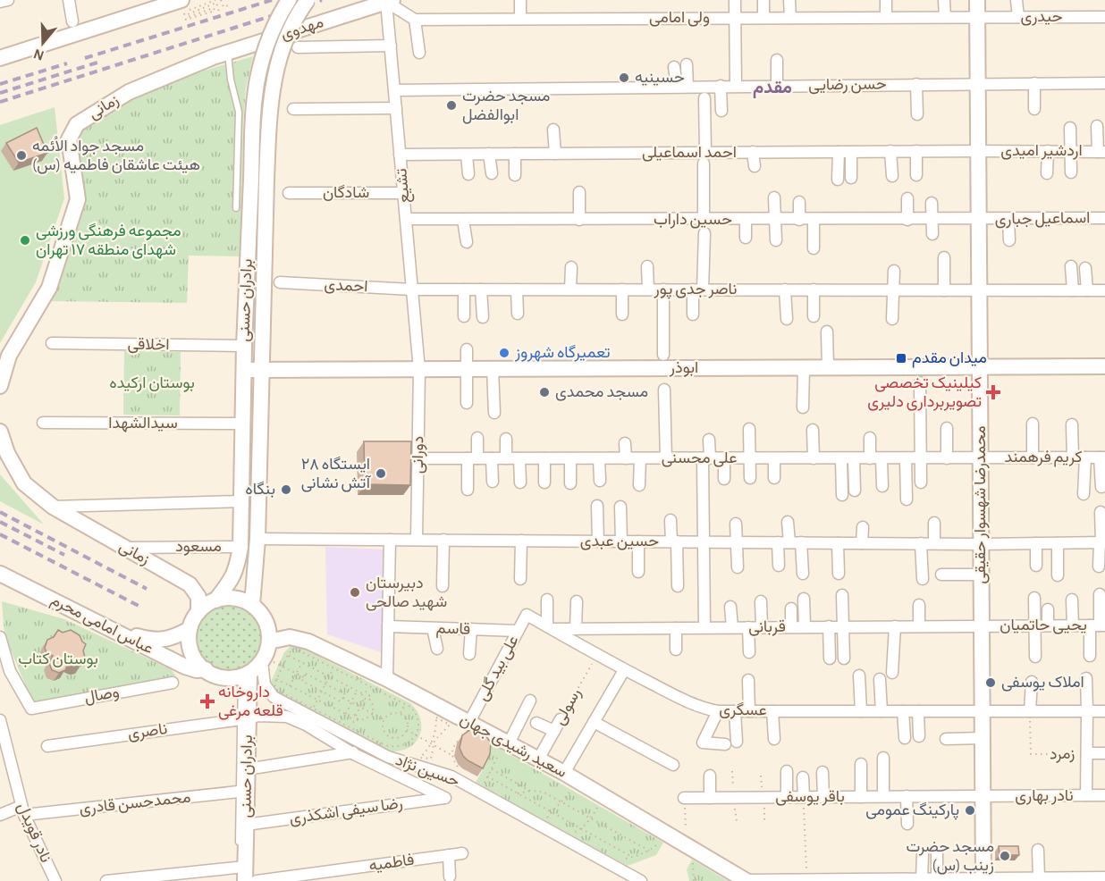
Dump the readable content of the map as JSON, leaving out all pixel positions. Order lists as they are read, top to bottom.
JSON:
{
  "streets": {
    "street": [
      "حیدری",
      "ولی امامی",
      "مهدوی",
      "حسن رضایی",
      "زمانی",
      "اردشیر امیدی",
      "احمد اسماعیلی",
      "تشیع",
      "شادگان",
      "اسماعیل جباری",
      "حسین داراب",
      "احمدی",
      "ناصر جدی پور",
      "برادران حسنی",
      "اخلاقی",
      "ابوذر",
      "سیدالشهدا",
      "دورانی",
      "کریم فرهمند",
      "علی محسنی",
      "محمدرضا شهسوار حقیقی",
      "حسین عبدی",
      "مسعود",
      "عباس امامی محرم",
      "یحیی حاتمیان",
      "قربانی",
      "قاسم",
      "علی بید گلی",
      "وصال",
      "رسولی",
      "عسگری",
      "ناصری",
      "سعید رشیدی جهان",
      "زمرد",
      "حسین نژاد",
      "نادر بهاری",
      "باقر یوسفی",
      "محمدحسن قادری",
      "رضا سیفی اشکذری",
      "نادر قویدل",
      "فاطمیه"
    ]
  },
  "crossings": [
    ["حیدری", "ولی امامی"],
    ["حیدری", "محمدرضا شهسوار حقیقی"],
    ["ولی امامی", "محمدرضا شهسوار حقیقی"],
    ["مهدوی", "زمانی"],
    ["مهدوی", "تشیع"],
    ["حسن رضایی", "تشیع"],
    ["حسن رضایی", "محمدرضا شهسوار حقیقی"],
    ["زمانی", "برادران حسنی"],
    ["زمانی", "مسعود"],
    ["زمانی", "عباس امامی محرم"],
    ["زمانی", "سعید رشیدی جهان"],
    ["زمانی", "حسین نژاد"],
    ["اردشیر امیدی", "احمد اسماعیلی"],
    ["اردشیر امیدی", "محمدرضا شهسوار حقیقی"],
    ["احمد اسماعیلی", "تشیع"],
    ["احمد اسماعیلی", "محمدرضا شهسوار حقیقی"],
    ["تشیع", "شادگان"],
    ["تشیع", "حسین داراب"],
    ["تشیع", "احمدی"],
    ["تشیع", "ناصر جدی پور"],
    ["تشیع", "ابوذر"],
    ["تشیع", "دورانی"],
    ["اسماعیل جباری", "حسین داراب"],
    ["اسماعیل جباری", "محمدرضا شهسوار حقیقی"],
    ["حسین داراب", "محمدرضا شهسوار حقیقی"],
    ["احمدی", "ناصر جدی پور"],
    ["ناصر جدی پور", "محمدرضا شهسوار حقیقی"],
    ["برادران حسنی", "اخلاقی"],
    ["برادران حسنی", "ابوذر"],
    ["برادران حسنی", "سیدالشهدا"],
    ["برادران حسنی", "حسین عبدی"],
    ["برادران حسنی", "مسعود"],
    ["برادران حسنی", "عباس امامی محرم"],
    ["برادران حسنی", "ناصری"],
    ["برادران حسنی", "سعید رشیدی جهان"],
    ["برادران حسنی", "حسین نژاد"],
    ["برادران حسنی", "محمدحسن قادری"],
    ["برادران حسنی", "رضا سیفی اشکذری"],
    ["ابوذر", "دورانی"],
    ["ابوذر", "محمدرضا شهسوار حقیقی"],
    ["دورانی", "علی محسنی"],
    ["دورانی", "حسین عبدی"],
    ["کریم فرهمند", "علی محسنی"],
    ["کریم فرهمند", "محمدرضا شهسوار حقیقی"],
    ["علی محسنی", "محمدرضا شهسوار حقیقی"],
    ["محمدرضا شهسوار حقیقی", "حسین عبدی"],
    ["محمدرضا شهسوار حقیقی", "یحیی حاتمیان"],
    ["محمدرضا شهسوار حقیقی", "قربانی"],
    ["محمدرضا شهسوار حقیقی", "عسگری"],
    ["محمدرضا شهسوار حقیقی", "نادر بهاری"],
    ["محمدرضا شهسوار حقیقی", "باقر یوسفی"],
    ["عباس امامی محرم", "سعید رشیدی جهان"],
    ["عباس امامی محرم", "حسین نژاد"],
    ["یحیی حاتمیان", "قربانی"],
    ["قربانی", "عسگری"],
    ["قاسم", "علی بید گلی"],
    ["علی بید گلی", "عسگری"],
    ["علی بید گلی", "سعید رشیدی جهان"],
    ["رسولی", "عسگری"],
    ["رسولی", "سعید رشیدی جهان"],
    ["عسگری", "زمرد"],
    ["ناصری", "رضا سیفی اشکذری"],
    ["سعید رشیدی جهان", "حسین نژاد"],
    ["نادر بهاری", "باقر یوسفی"],
    ["محمدحسن قادری", "نادر قویدل"]
  ],
  "districts": ["مقدم"],
  "parks": ["بوستان ارکیده", "بوستان کتاب"],
  "places": {
    "other": [
      "حسینیه",
      "مسجد حضرت ابوالفضل",
      "مسجد جواد الاُئمه هیئت عاشقان فاطمیه (س)",
      "مجموعه فرهنگی ورزشی شهدای منطقه ۱۷ تهران",
      "تعمیرگاه شهروز",
      "مسجد محمدی",
      "ایستگاه ۲۸ آتش نشانی",
      "بنگاه",
      "دبیرستان شهید صالحی",
      "املاک یوسفی",
      "پارکینگ عمومی",
      "مسجد حضرت زینب (س)"
    ],
    "transit": ["میدان مقدم"],
    "health": ["کیلینیک تخصصی تصویربرداری دلیری", "داروخانه قلعه مرغی"]
  },
  "north": "bottom"
}
